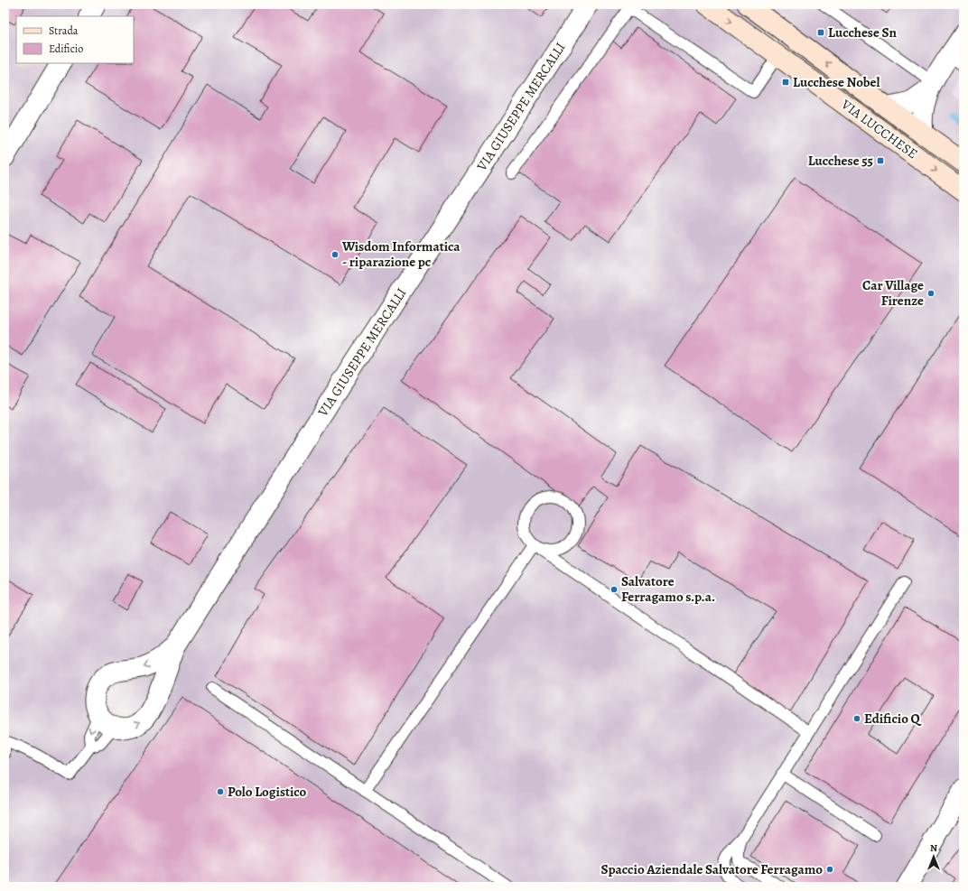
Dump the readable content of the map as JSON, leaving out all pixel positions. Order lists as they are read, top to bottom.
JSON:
{
  "streets": {
    "main road": ["VIA LUCCHESE"],
    "street": ["VIA GIUSEPPE MERCALLI"]
  },
  "places": {
    "transit": ["Lucchese Sn", "Lucchese Nobel", "Lucchese 55"],
    "other": [
      "Wisdom Informatica - riparazione pc",
      "Car Village Firenze",
      "Salvatore Ferragamo s.p.a.",
      "Edificio Q",
      "Polo Logistico",
      "Spaccio Aziendale Salvatore Ferragamo"
    ]
  },
  "legend": ["Strada", "Edificio"],
  "north": "top"
}
